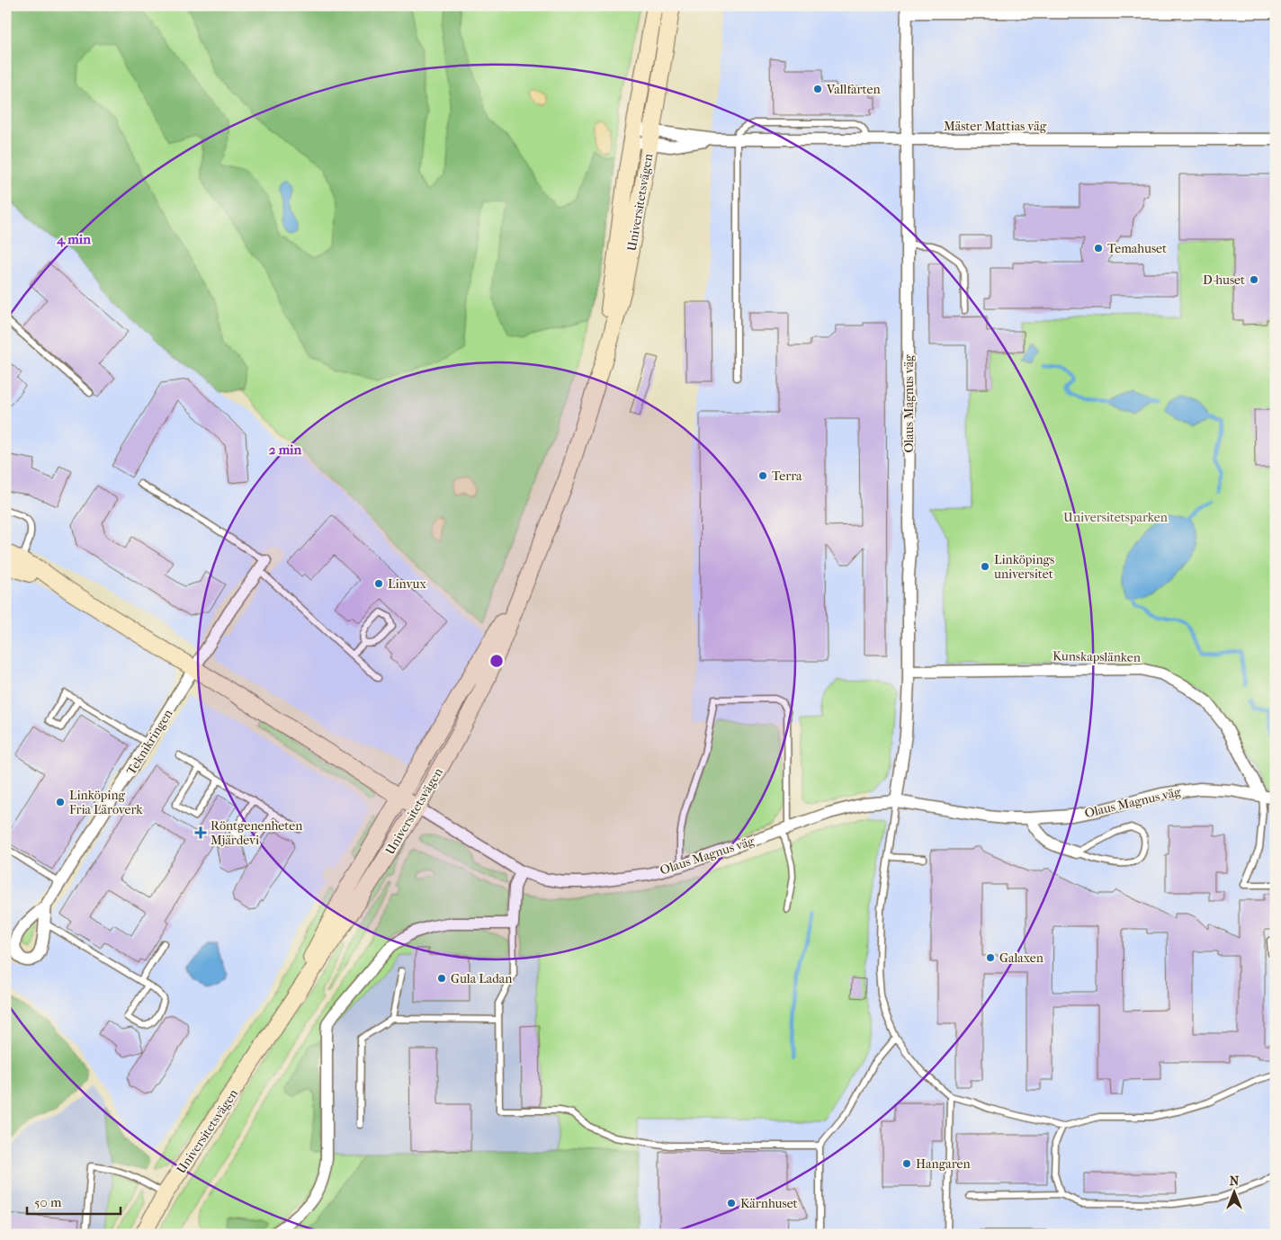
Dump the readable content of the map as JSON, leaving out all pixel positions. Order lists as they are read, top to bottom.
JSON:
{
  "streets": {
    "main road": ["Universitetsvägen", "Olaus Magnus väg"],
    "street": ["Mäster Mattias väg", "Kunskapslänken", "Teknikringen"]
  },
  "crossings": [
    ["Mäster Mattias väg", "Universitetsvägen"],
    ["Mäster Mattias väg", "Olaus Magnus väg"],
    ["Universitetsvägen", "Olaus Magnus väg"],
    ["Olaus Magnus väg", "Kunskapslänken"]
  ],
  "parks": ["Universitetsparken"],
  "places": {
    "other": [
      "Vallfarten",
      "Temahuset",
      "D-huset",
      "Terra",
      "Linköpings universitet",
      "Linvux",
      "Linköping Fria Läroverk",
      "Galaxen",
      "Gula Ladan",
      "Hangaren",
      "Kärnhuset"
    ],
    "health": ["Röntgenenheten Mjärdevi"]
  },
  "scale_bar": "50 m",
  "north": "top",
  "rings": ["4 min", "2 min"]
}
